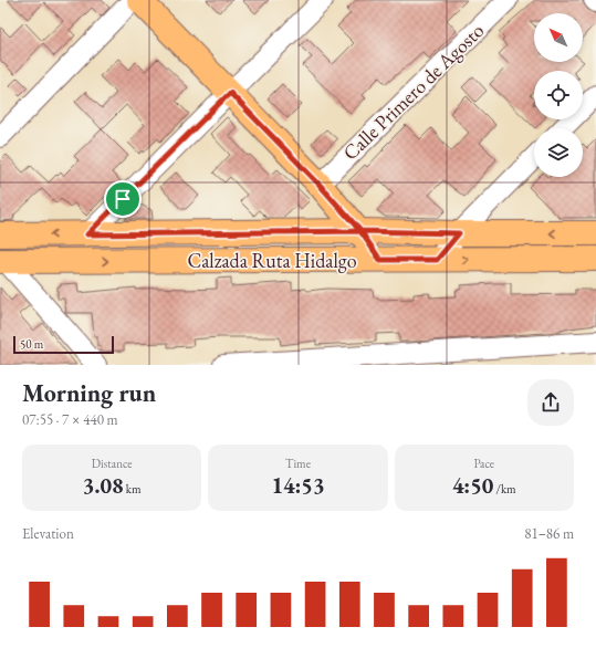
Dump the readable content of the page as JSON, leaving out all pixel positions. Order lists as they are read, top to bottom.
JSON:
{
  "streets": {
    "main road": ["Calzada Ruta Hidalgo"],
    "street": ["Calle Primero de Agosto"]
  },
  "scale_bar": "50 m",
  "north": "top left",
  "page": {
    "scale": "50 m",
    "heading": ["Morning run", "07:55 · 7 × 440 m"],
    "stats": [
      ["Distance", "3.08 km"],
      ["Time", "14:53"],
      ["Pace", "4:50 /km"]
    ],
    "chart": ["Elevation", "81–86 m"]
  }
}
